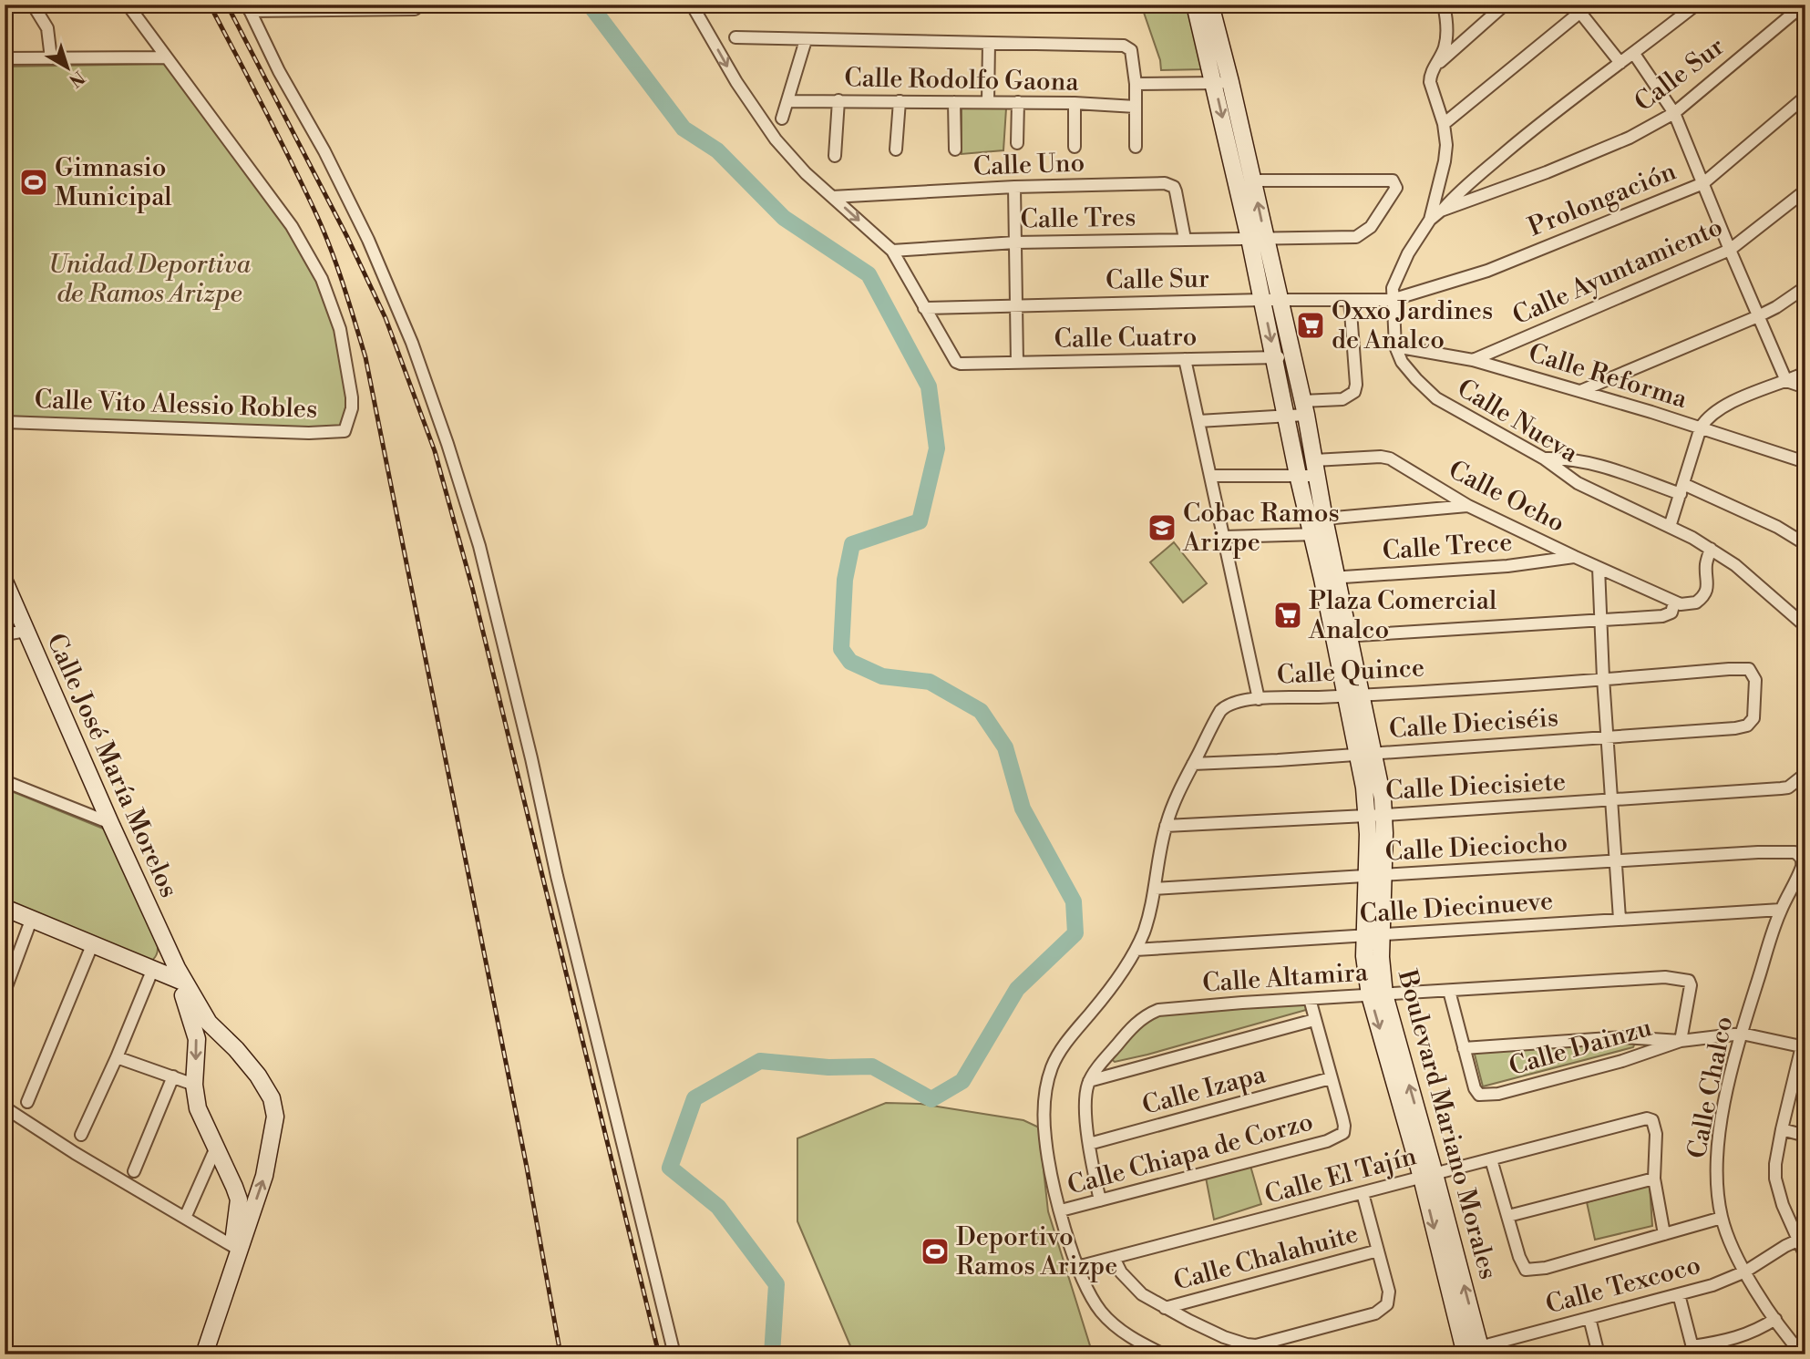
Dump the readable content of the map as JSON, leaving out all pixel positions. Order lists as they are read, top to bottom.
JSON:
{
  "streets": {
    "street": [
      "Calle Sur",
      "Calle Rodolfo Gaona",
      "Calle Uno",
      "Prolongación",
      "Calle Tres",
      "Calle Ayuntamiento",
      "Calle Cuatro",
      "Calle Reforma",
      "Calle Vito Alessio Robles",
      "Calle Nueva",
      "Calle Ocho",
      "Calle Trece",
      "Calle Quince",
      "Calle Dieciséis",
      "Calle José María Morelos",
      "Calle Diecisiete",
      "Calle Dieciocho",
      "Calle Diecinueve",
      "Calle Altamira",
      "Calle Dainzu",
      "Calle Chalco",
      "Calle Izapa",
      "Boulevard Mariano Morales",
      "Calle Chiapa de Corzo",
      "Calle El Tajín",
      "Calle Chalahuite",
      "Calle Texcoco"
    ]
  },
  "crossings": [
    ["Calle Sur", "Prolongación"],
    ["Calle Sur", "Calle Cuatro"],
    ["Calle Sur", "Calle Nueva"],
    ["Calle Sur", "Boulevard Mariano Morales"],
    ["Calle Uno", "Calle Tres"],
    ["Prolongación", "Calle Nueva"],
    ["Calle Tres", "Boulevard Mariano Morales"],
    ["Calle Ayuntamiento", "Calle Reforma"],
    ["Calle Cuatro", "Boulevard Mariano Morales"],
    ["Calle Reforma", "Calle Nueva"],
    ["Calle Ocho", "Calle Trece"],
    ["Calle Ocho", "Boulevard Mariano Morales"],
    ["Calle Trece", "Boulevard Mariano Morales"],
    ["Calle Quince", "Calle Dieciséis"],
    ["Calle Quince", "Calle Diecisiete"],
    ["Calle Quince", "Calle Dieciocho"],
    ["Calle Quince", "Calle Diecinueve"],
    ["Calle Quince", "Boulevard Mariano Morales"],
    ["Calle Quince", "Calle Chiapa de Corzo"],
    ["Calle Quince", "Calle El Tajín"],
    ["Calle Dieciséis", "Boulevard Mariano Morales"],
    ["Calle Diecisiete", "Boulevard Mariano Morales"],
    ["Calle Dieciocho", "Calle Chalco"],
    ["Calle Dieciocho", "Boulevard Mariano Morales"],
    ["Calle Diecinueve", "Calle Chalco"],
    ["Calle Diecinueve", "Boulevard Mariano Morales"],
    ["Calle Altamira", "Calle Dainzu"],
    ["Calle Altamira", "Boulevard Mariano Morales"],
    ["Calle Altamira", "Calle Chiapa de Corzo"],
    ["Calle Dainzu", "Calle Chalco"],
    ["Calle Chalco", "Calle Texcoco"],
    ["Calle Izapa", "Calle Chiapa de Corzo"],
    ["Boulevard Mariano Morales", "Calle El Tajín"],
    ["Boulevard Mariano Morales", "Calle Texcoco"]
  ],
  "parks": ["Unidad Deportiva de Ramos Arizpe"],
  "places": {
    "sports": ["Gimnasio Municipal", "Deportivo Ramos Arizpe"],
    "supermarket": ["Oxxo Jardines de Analco", "Plaza Comercial Analco"],
    "school or university": ["Cobac Ramos Arizpe"]
  },
  "north": "bottom right"
}
